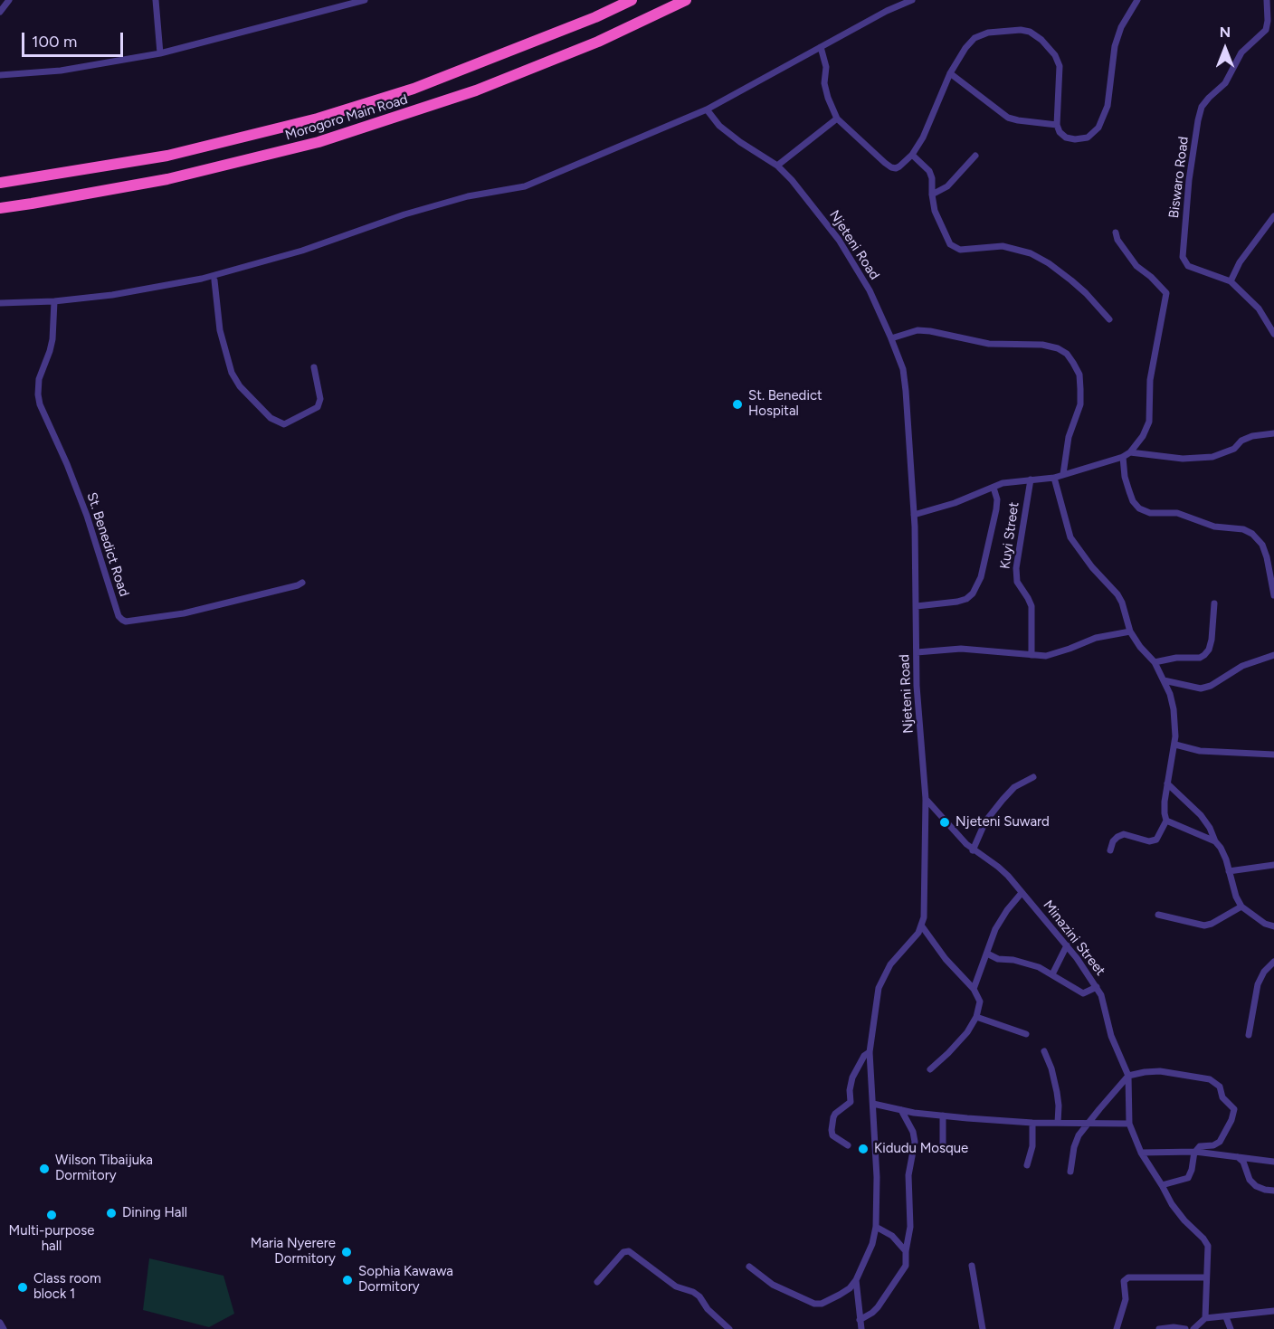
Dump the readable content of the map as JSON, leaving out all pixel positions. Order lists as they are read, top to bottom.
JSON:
{
  "streets": {
    "highway": ["Morogoro Main Road"],
    "street": [
      "Biswaro Road",
      "Njeteni Road",
      "Kuyi Street",
      "St. Benedict Road",
      "Minazini Street"
    ]
  },
  "crossings": [
    ["Njeteni Road", "Minazini Street"]
  ],
  "places": [
    "St. Benedict Hospital",
    "Njeteni Suward",
    "Kidudu Mosque",
    "Wilson Tibaijuka Dormitory",
    "Dining Hall",
    "Multi-purpose hall",
    "Maria Nyerere Dormitory",
    "Sophia Kawawa Dormitory",
    "Class room block 1"
  ],
  "scale_bar": "100 m",
  "north": "top"
}
